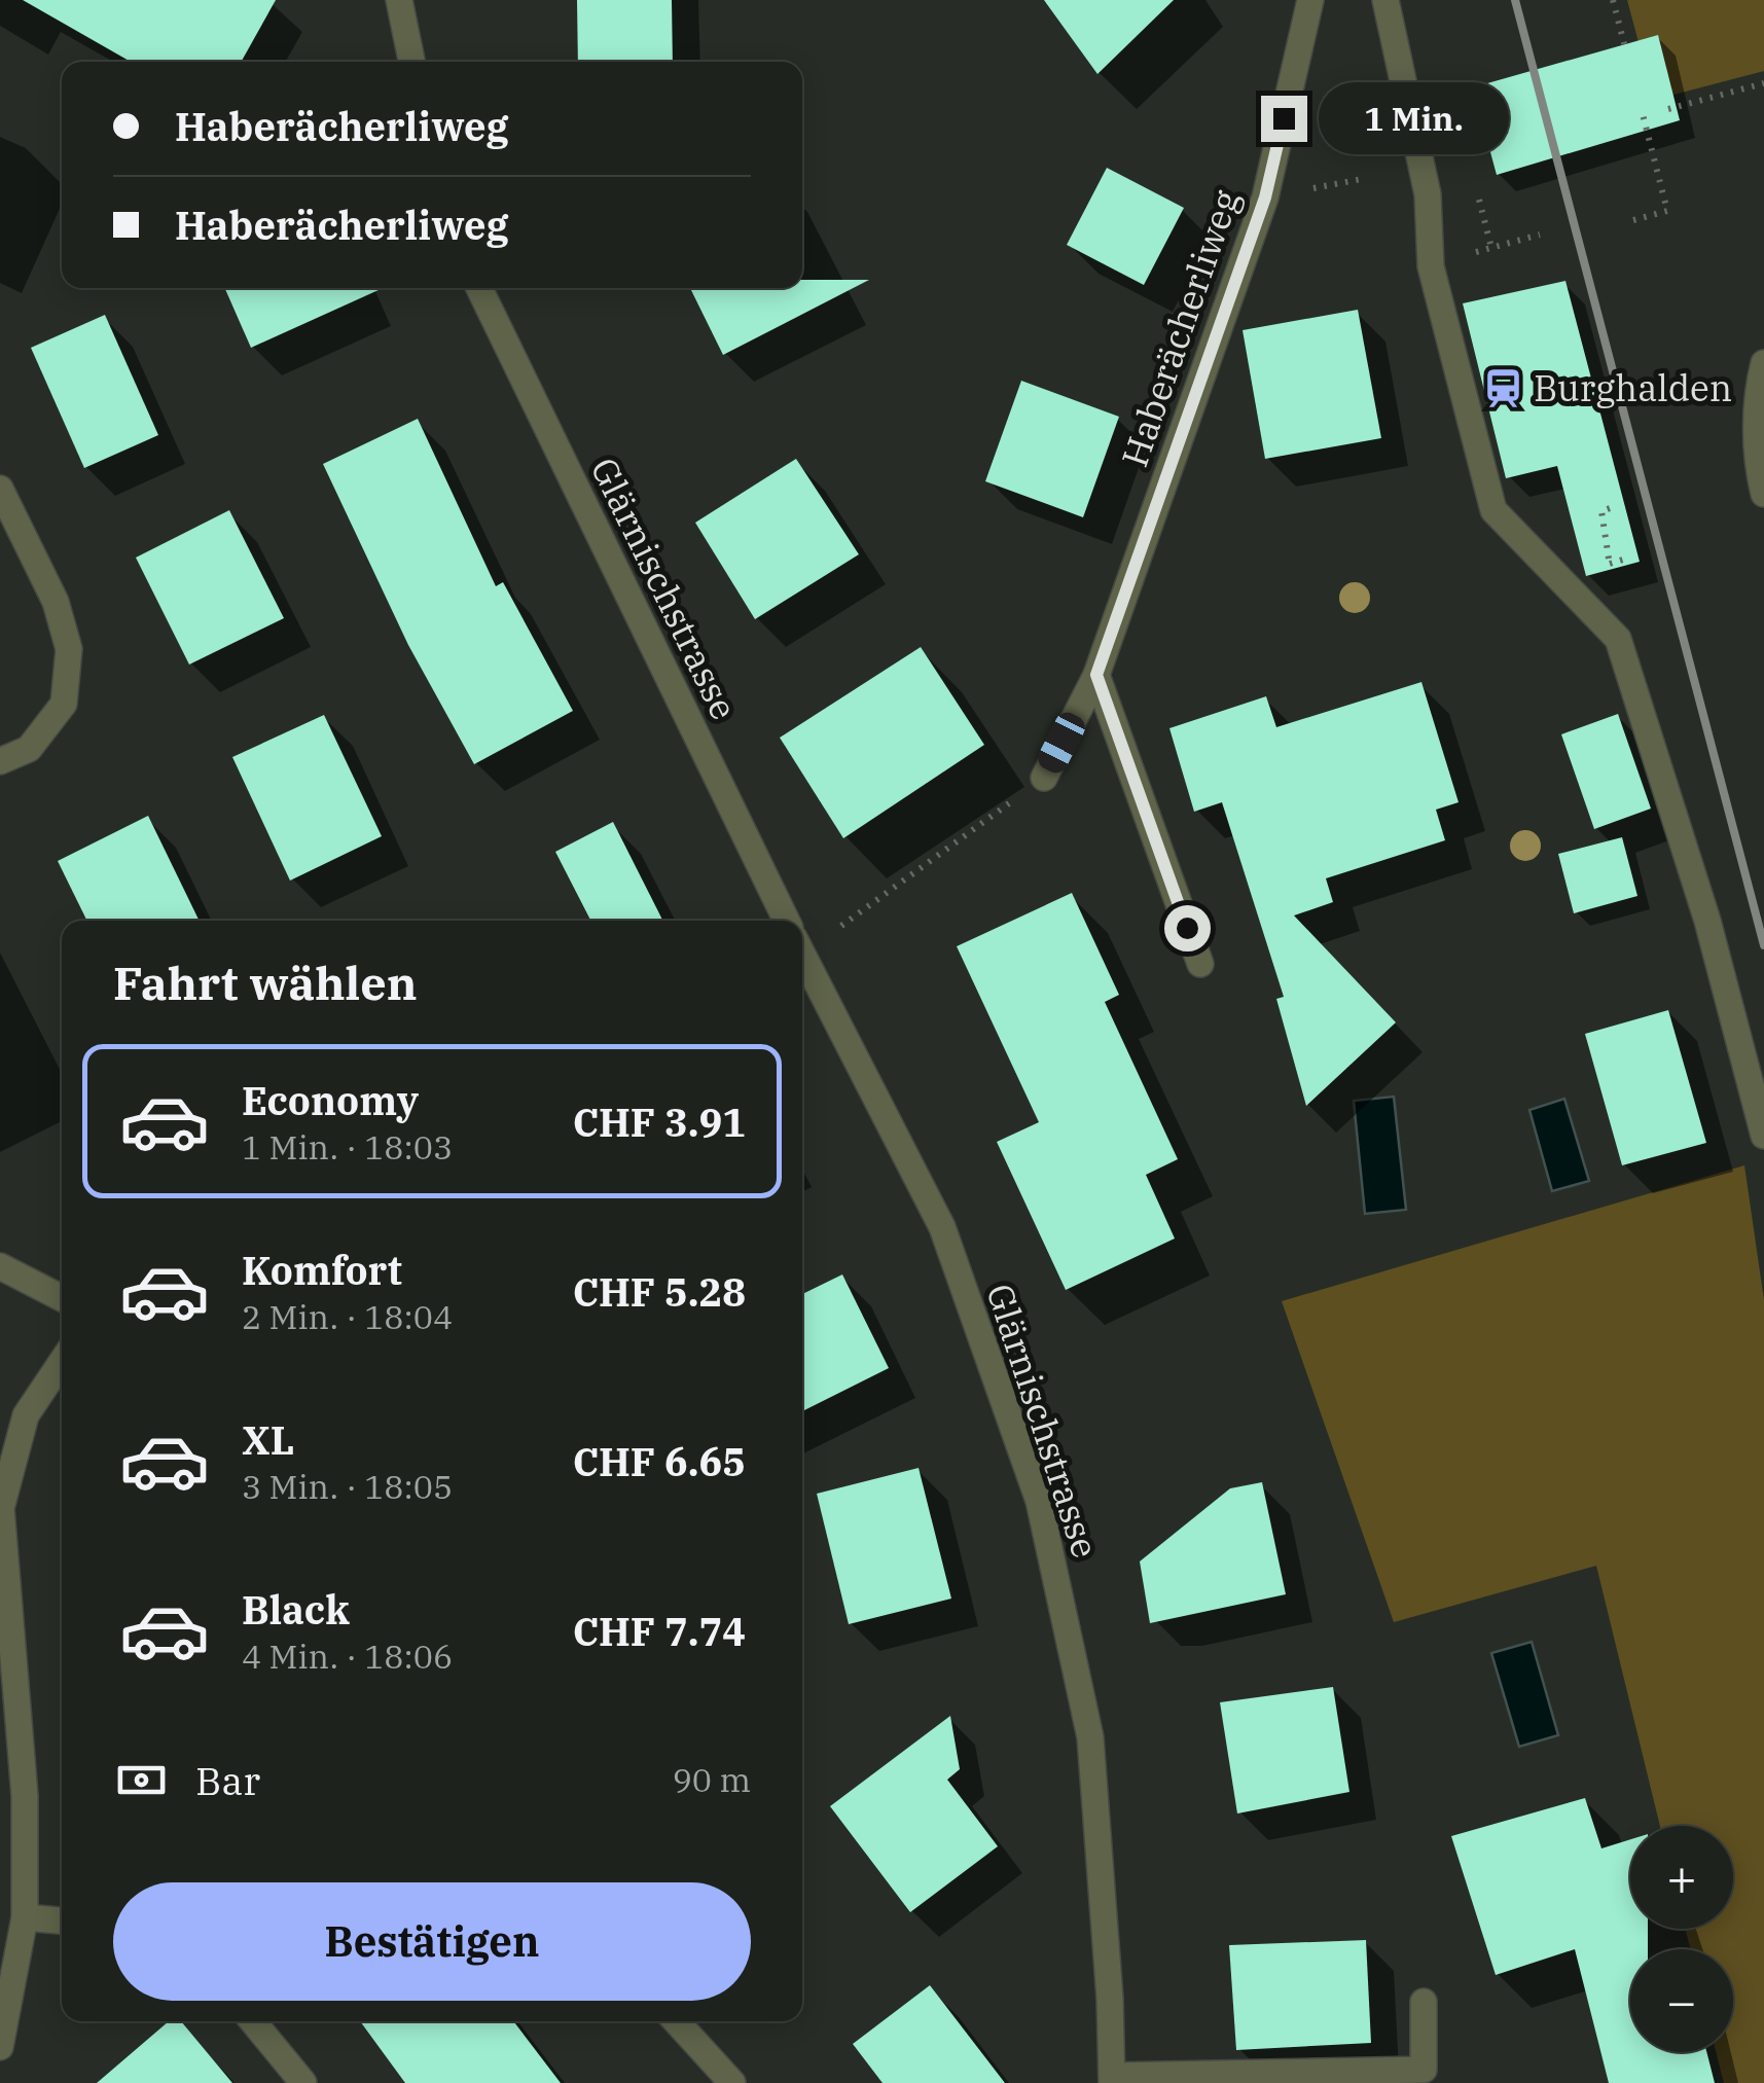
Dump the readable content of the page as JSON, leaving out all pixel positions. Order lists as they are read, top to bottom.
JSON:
{
  "streets": {
    "street": ["Haberächerliweg", "Glärnischstrasse"]
  },
  "places": {
    "station": ["Burghalden"]
  },
  "page": {
    "banner": ["Haberächerliweg", "Haberächerliweg"],
    "bubble": "1 Min.",
    "heading": "Fahrt wählen",
    "list": [
      {
        "name": "Economy",
        "note": "1 Min. · 18:03",
        "value": "CHF 3.91"
      },
      {
        "name": "Komfort",
        "note": "2 Min. · 18:04",
        "value": "CHF 5.28"
      },
      {
        "name": "XL",
        "note": "3 Min. · 18:05",
        "value": "CHF 6.65"
      },
      {
        "name": "Black",
        "note": "4 Min. · 18:06",
        "value": "CHF 7.74"
      }
    ],
    "pay": ["Bar", "90 m"],
    "map_buttons": ["+", "−"],
    "buttons": "Bestätigen"
  }
}
